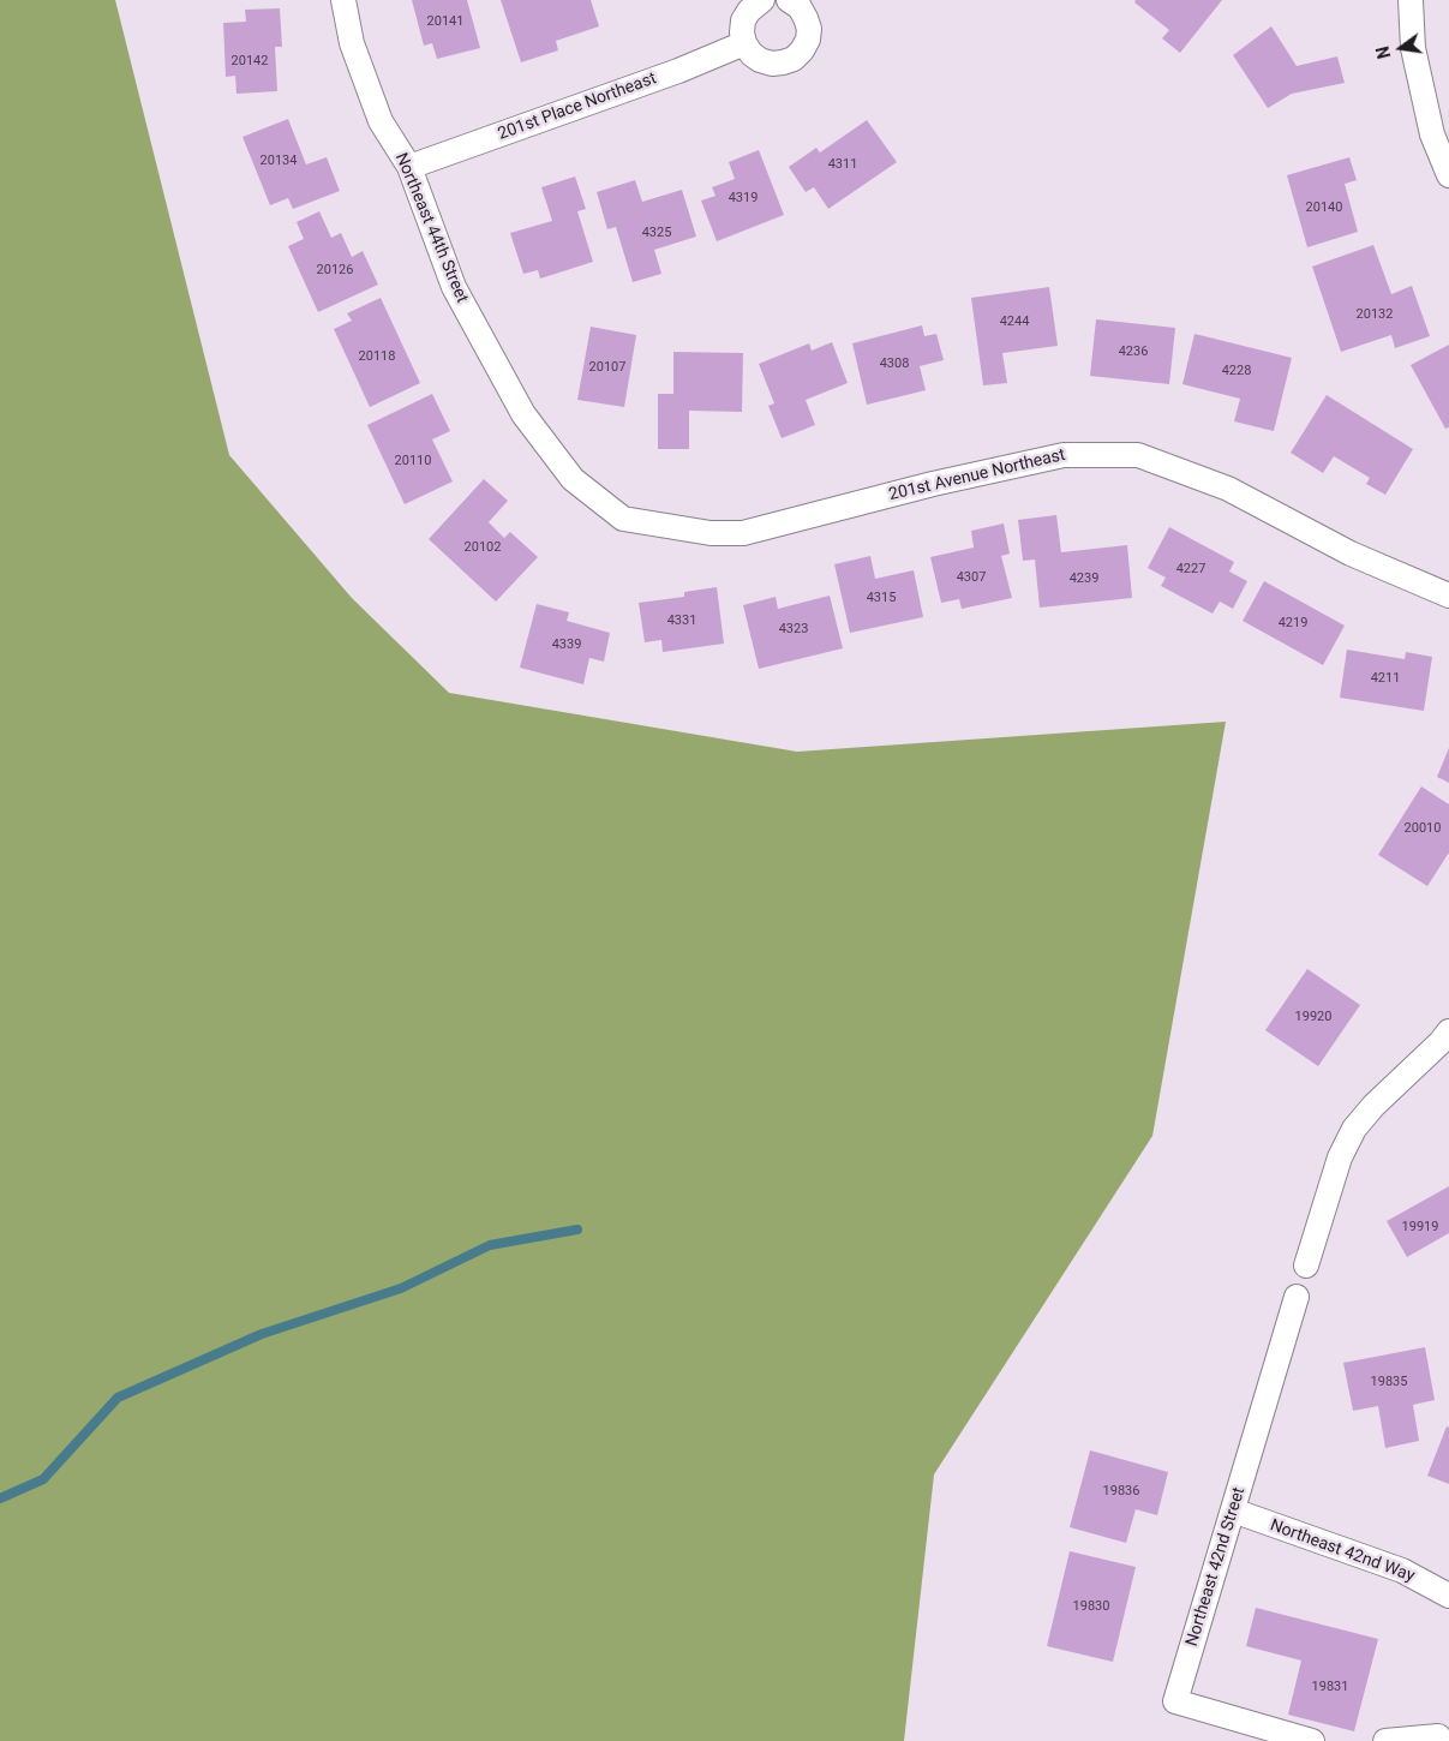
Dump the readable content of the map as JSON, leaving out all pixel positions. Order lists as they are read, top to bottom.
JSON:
{
  "streets": {
    "street": [
      "201st Place Northeast",
      "Northeast 44th Street",
      "201st Avenue Northeast",
      "Northeast 42nd Way",
      "Northeast 42nd Street"
    ]
  },
  "crossings": [
    ["201st Place Northeast", "Northeast 44th Street"],
    ["Northeast 44th Street", "201st Avenue Northeast"],
    ["Northeast 42nd Way", "Northeast 42nd Street"]
  ],
  "house_numbers": [
    "20141",
    "20142",
    "20134",
    "4311",
    "4319",
    "20140",
    "4325",
    "20126",
    "20132",
    "4244",
    "4236",
    "20118",
    "4308",
    "20107",
    "4228",
    "20110",
    "20102",
    "4227",
    "4307",
    "4239",
    "4315",
    "4331",
    "4219",
    "4323",
    "4339",
    "4211",
    "20010",
    "19920",
    "19919",
    "19835",
    "19836",
    "19830",
    "19831"
  ],
  "north": "left"
}
